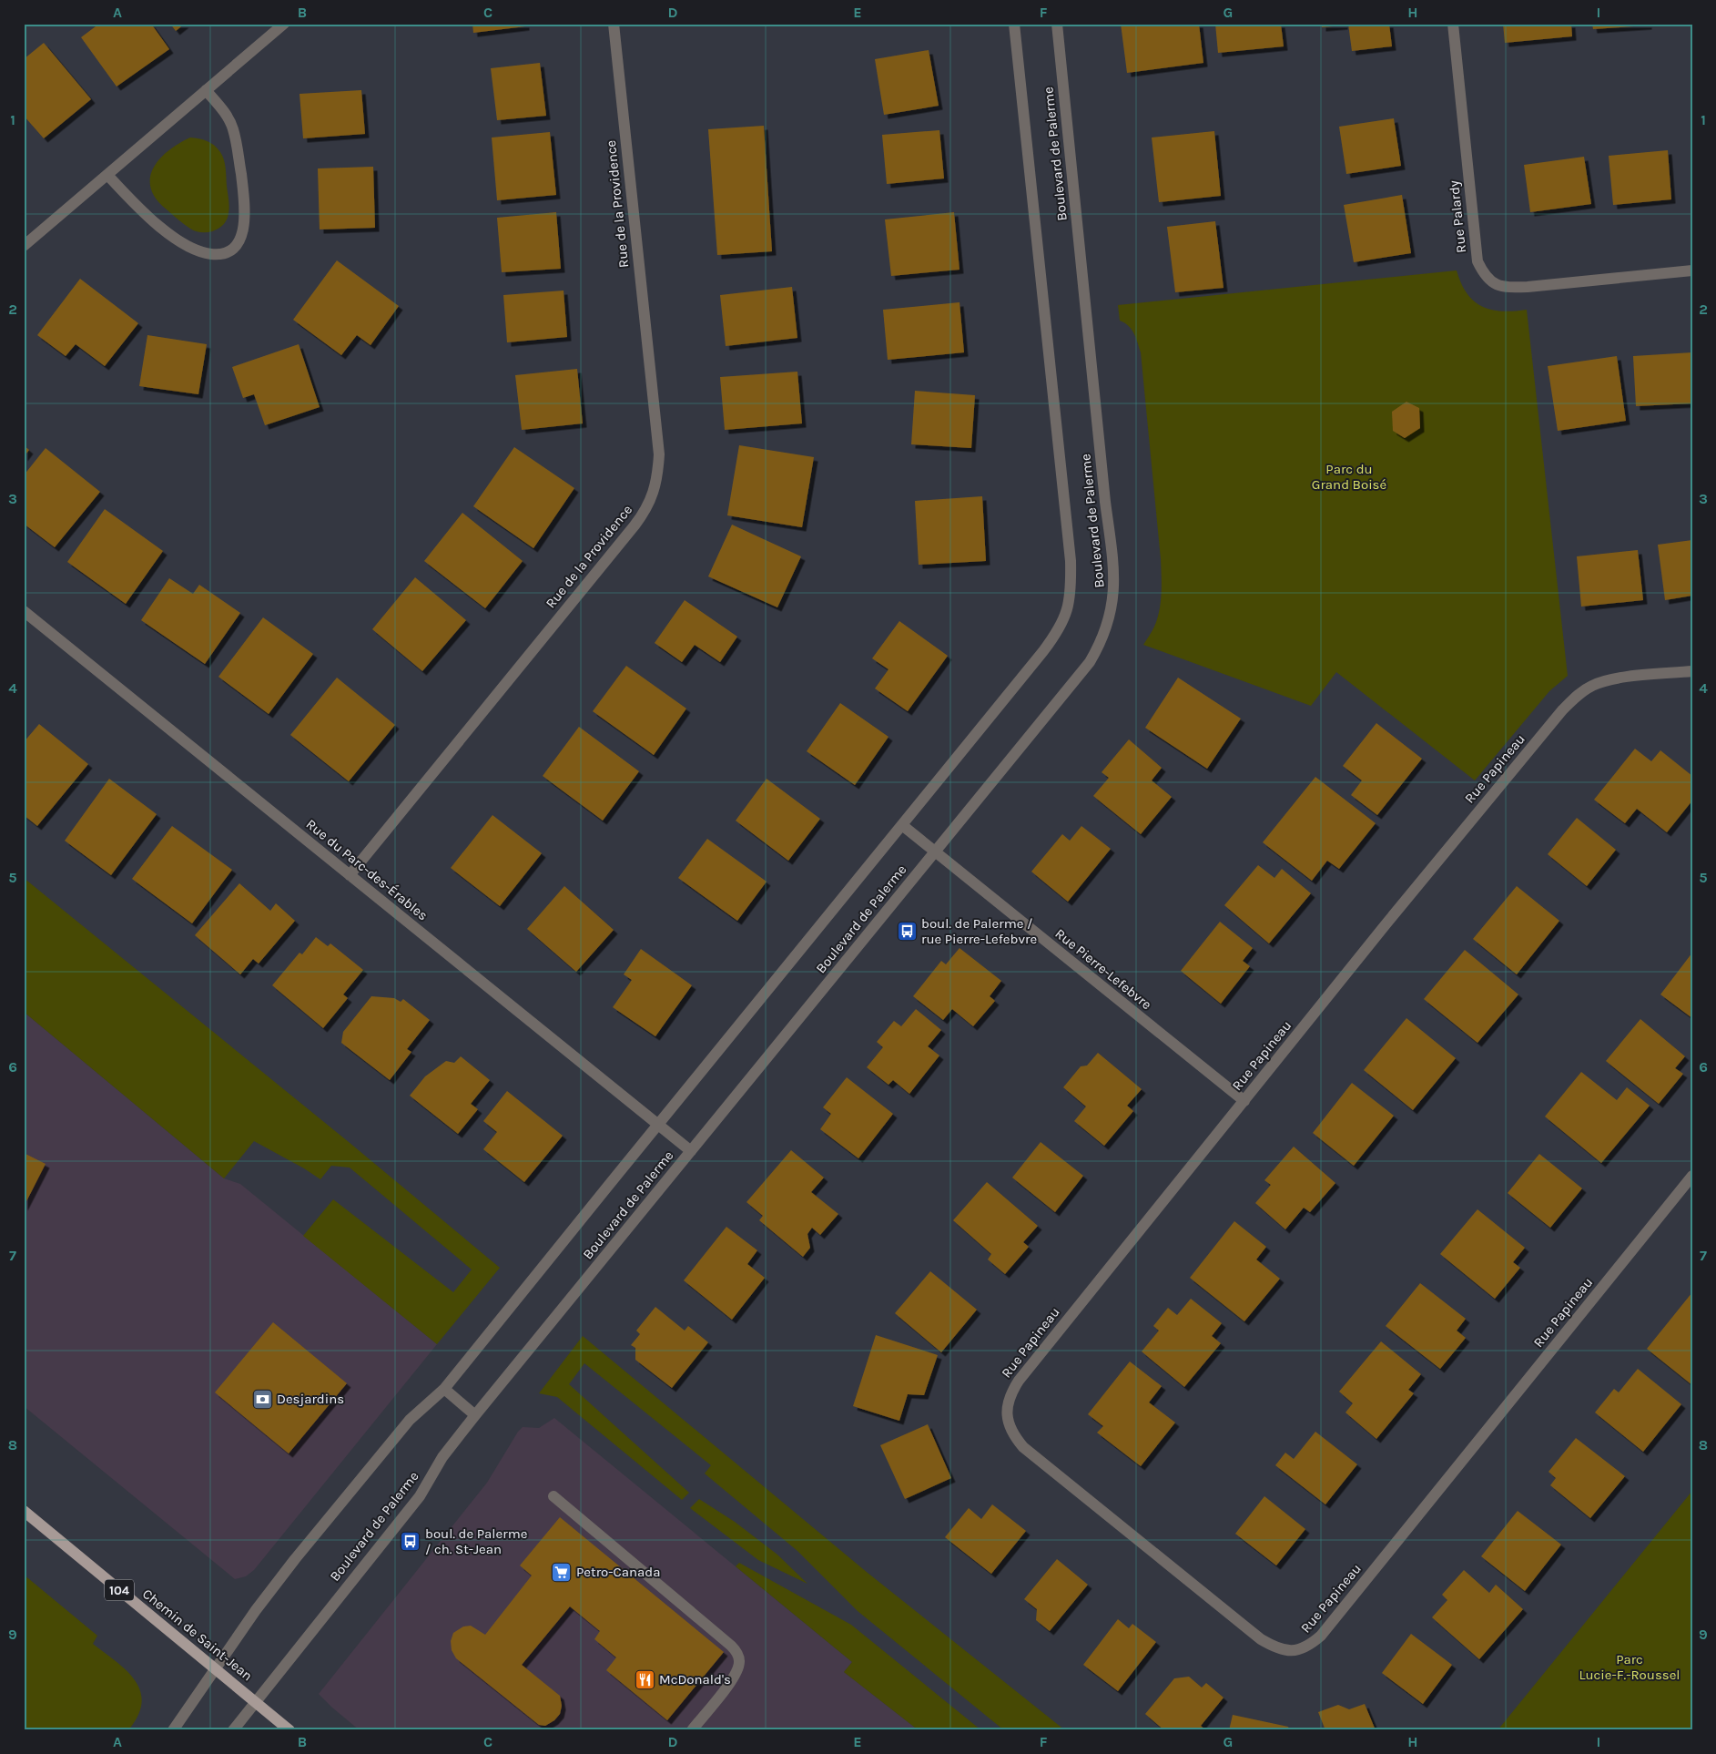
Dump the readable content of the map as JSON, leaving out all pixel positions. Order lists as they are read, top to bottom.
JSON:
{
  "streets": {
    "main road": ["104", "Chemin de Saint-Jean"],
    "street": [
      "Boulevard de Palerme",
      "Rue de la Providence",
      "Rue Palardy",
      "Rue Papineau",
      "Rue du Parc-des-Érables",
      "Rue Pierre-Lefebvre"
    ]
  },
  "crossings": [
    ["Boulevard de Palerme", "Rue du Parc-des-Érables"],
    ["Boulevard de Palerme", "Rue Pierre-Lefebvre"],
    ["Boulevard de Palerme", "Chemin de Saint-Jean"],
    ["Rue de la Providence", "Rue du Parc-des-Érables"],
    ["Rue Papineau", "Rue Pierre-Lefebvre"]
  ],
  "parks": ["Parc du Grand Boisé", "Parc Lucie-F.-Roussel"],
  "places": {
    "bus stop": ["boul. de Palerme / rue Pierre-Lefebvre", "boul. de Palerme / ch. St-Jean"],
    "bank": ["Desjardins"],
    "supermarket": ["Petro-Canada"],
    "restaurant": ["McDonald's"]
  },
  "grid": {
    "columns": [
      "A",
      "B",
      "C",
      "D",
      "E",
      "F",
      "G",
      "H",
      "I"
    ],
    "rows": [
      "1",
      "2",
      "3",
      "4",
      "5",
      "6",
      "7",
      "8",
      "9"
    ]
  }
}
